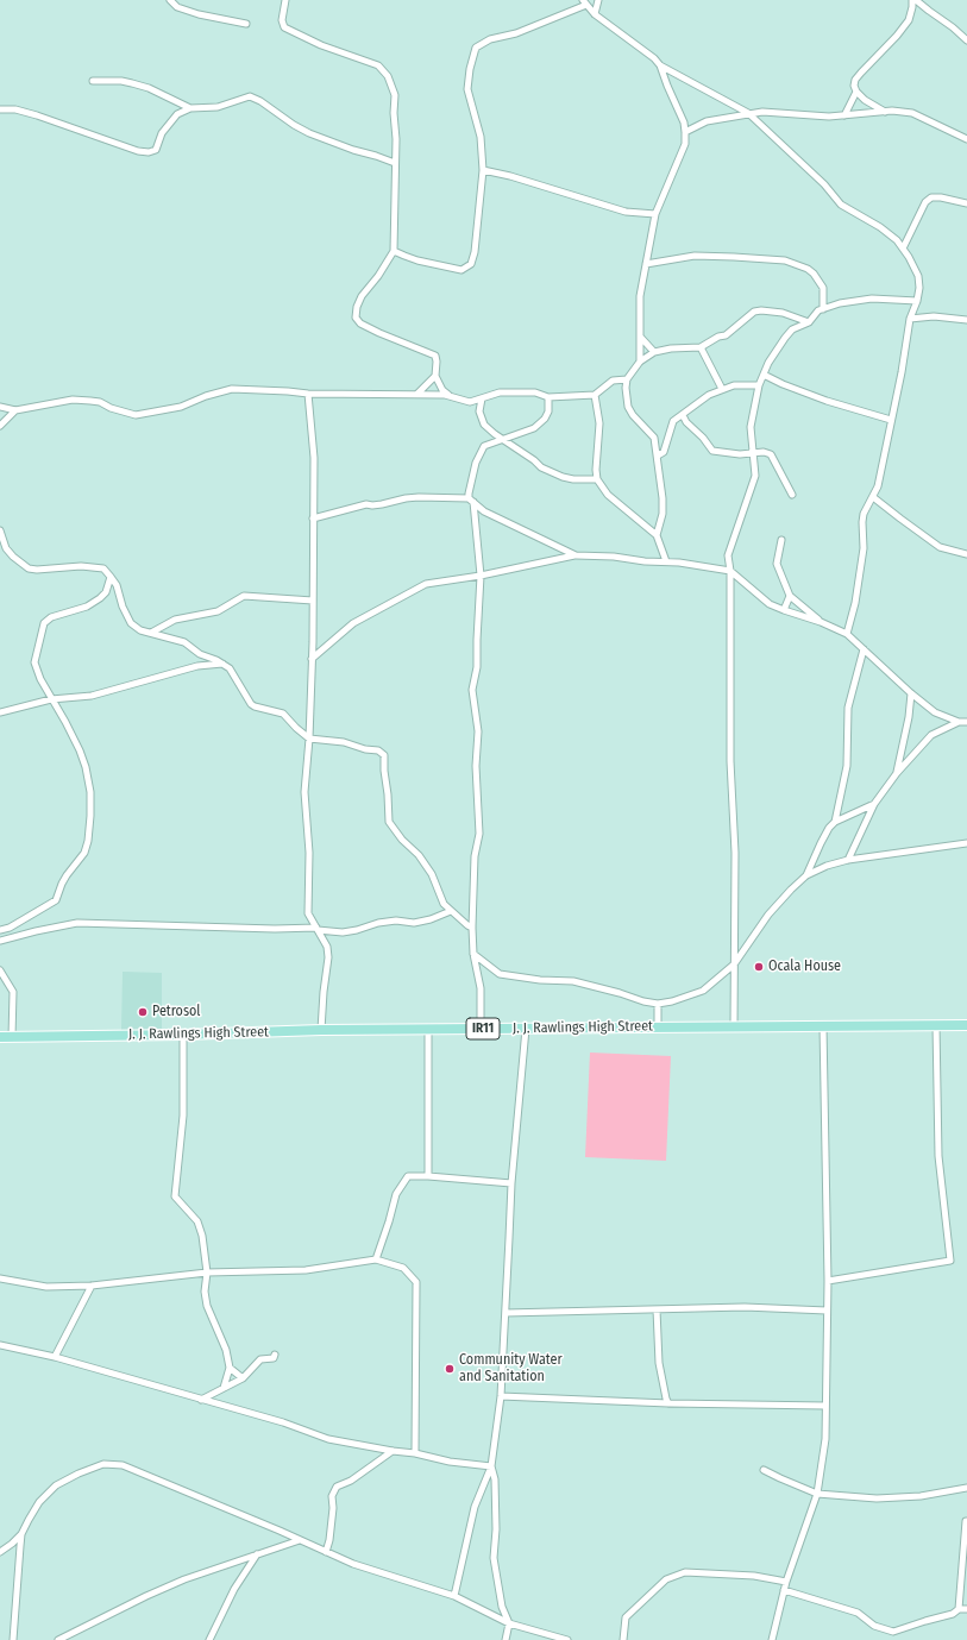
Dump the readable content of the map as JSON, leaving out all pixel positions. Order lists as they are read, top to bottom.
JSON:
{
  "streets": {
    "main road": ["J. J. Rawlings High Street", "IR11"]
  },
  "places": ["Ocala House", "Petrosol", "Community Water and Sanitation"]
}
